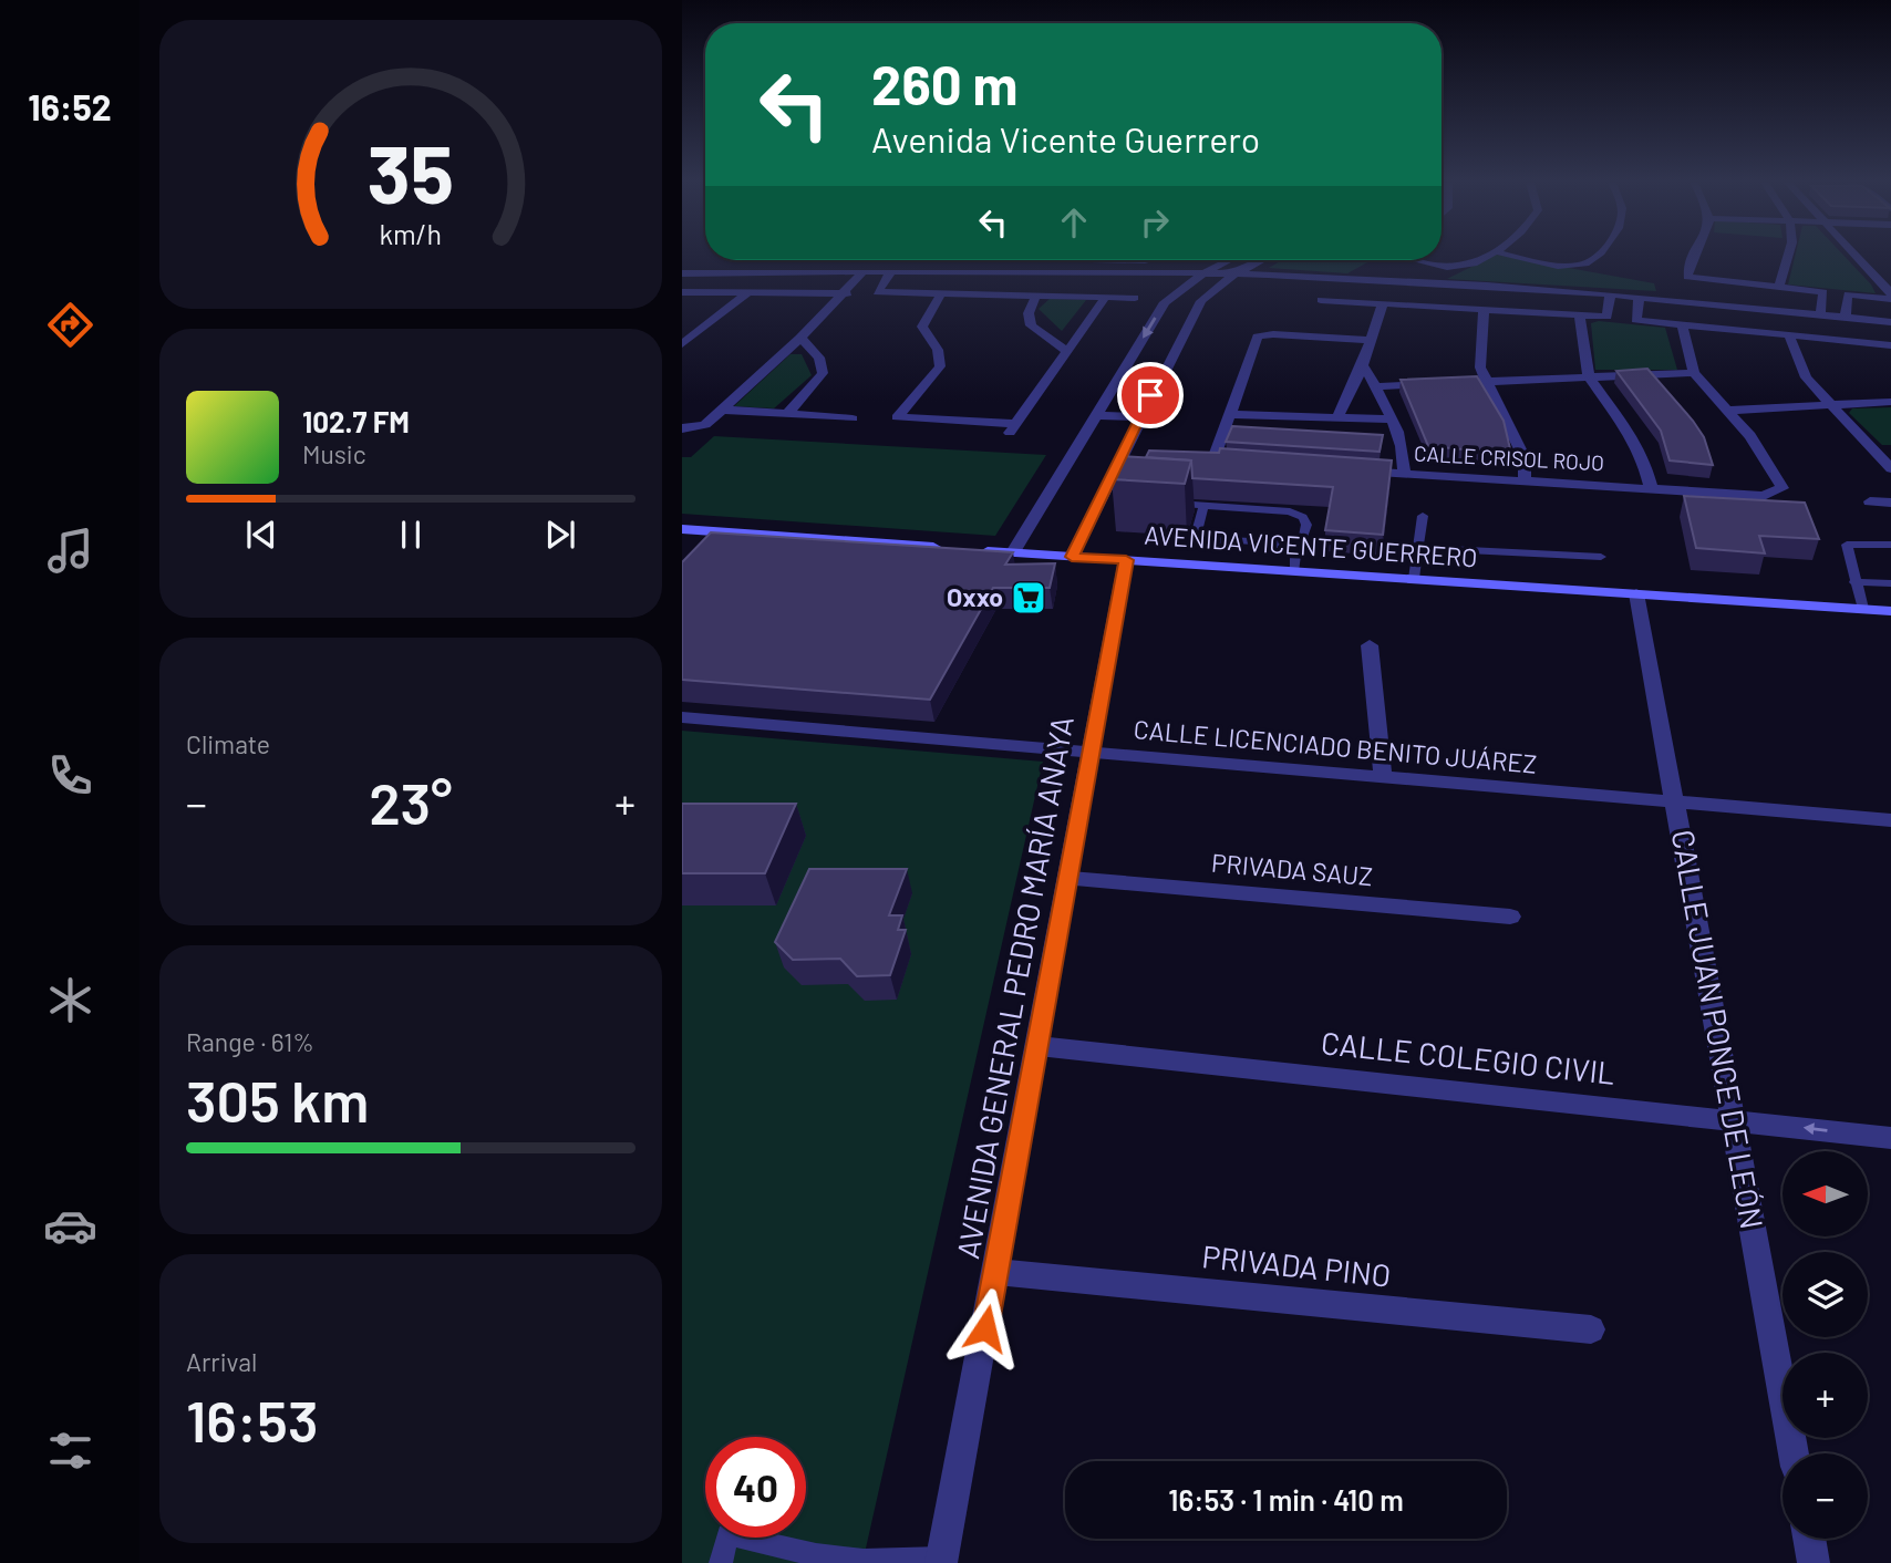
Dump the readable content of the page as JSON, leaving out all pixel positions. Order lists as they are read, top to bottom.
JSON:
{
  "streets": {
    "main road": ["AVENIDA VICENTE GUERRERO"],
    "street": [
      "CALLE CRISOL ROJO",
      "CALLE LICENCIADO BENITO JUÁREZ",
      "PRIVADA SAUZ",
      "AVENIDA GENERAL PEDRO MARÍA ANAYA",
      "CALLE JUAN PONCE DE LEÓN",
      "CALLE COLEGIO CIVIL",
      "PRIVADA PINO"
    ]
  },
  "crossings": [
    ["AVENIDA VICENTE GUERRERO", "AVENIDA GENERAL PEDRO MARÍA ANAYA"],
    ["AVENIDA VICENTE GUERRERO", "CALLE JUAN PONCE DE LEÓN"],
    ["CALLE LICENCIADO BENITO JUÁREZ", "AVENIDA GENERAL PEDRO MARÍA ANAYA"],
    ["CALLE LICENCIADO BENITO JUÁREZ", "CALLE JUAN PONCE DE LEÓN"],
    ["PRIVADA SAUZ", "AVENIDA GENERAL PEDRO MARÍA ANAYA"],
    ["AVENIDA GENERAL PEDRO MARÍA ANAYA", "CALLE COLEGIO CIVIL"],
    ["AVENIDA GENERAL PEDRO MARÍA ANAYA", "PRIVADA PINO"],
    ["CALLE JUAN PONCE DE LEÓN", "CALLE COLEGIO CIVIL"]
  ],
  "places": {
    "supermarket": ["Oxxo"]
  },
  "north": "left",
  "page": {
    "tabs": "16:52",
    "turn": ["260 m", "Avenida Vicente Guerrero"],
    "song": ["102.7 FM", "Music"],
    "tile": [
      "Climate",
      ["Range · 61%", "305 km"],
      ["Arrival", "16:53"]
    ],
    "heat": ["−", "23°", "+"],
    "map_buttons": ["+", "−"],
    "limit": "40",
    "trip": "16:53 · 1 min · 410 m",
    "gauge": ["35", "km/h"]
  }
}
